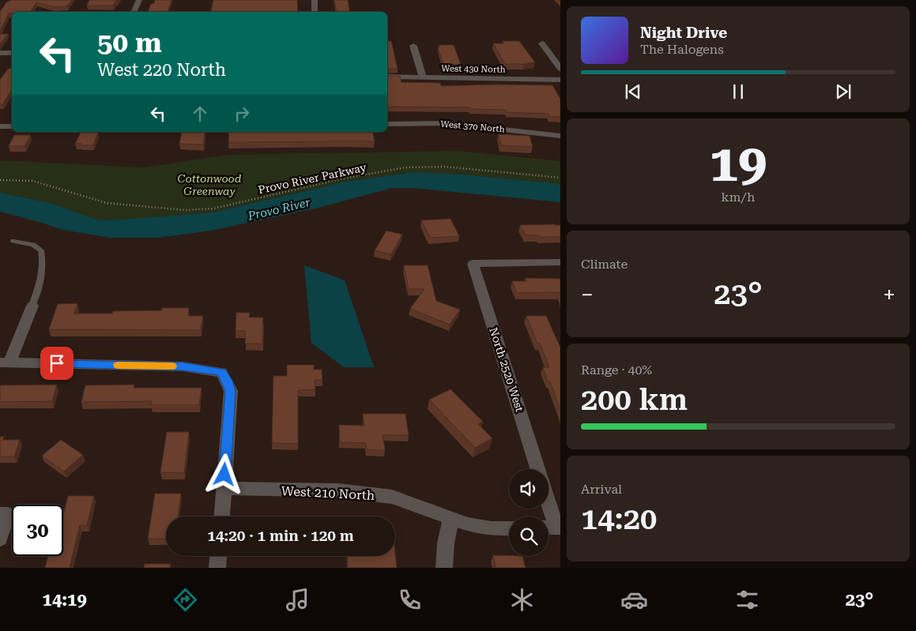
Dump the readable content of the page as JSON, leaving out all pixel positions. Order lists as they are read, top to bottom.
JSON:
{
  "streets": {
    "street": [
      "West 430 North",
      "West 370 North",
      "North 2520 West",
      "West 210 North"
    ],
    "path": ["Provo River Parkway"]
  },
  "water": ["Provo River"],
  "parks": ["Cottonwood Greenway"],
  "page": {
    "turn": ["50 m", "West 220 North"],
    "song": ["Night Drive", "The Halogens"],
    "tile": [
      ["19", "km/h"],
      "Climate",
      ["Range · 40%", "200 km"],
      ["Arrival", "14:20"]
    ],
    "heat": ["−", "23°", "+"],
    "limit": "30",
    "trip": "14:20 · 1 min · 120 m",
    "tabs": ["14:19", "23°"]
  }
}
